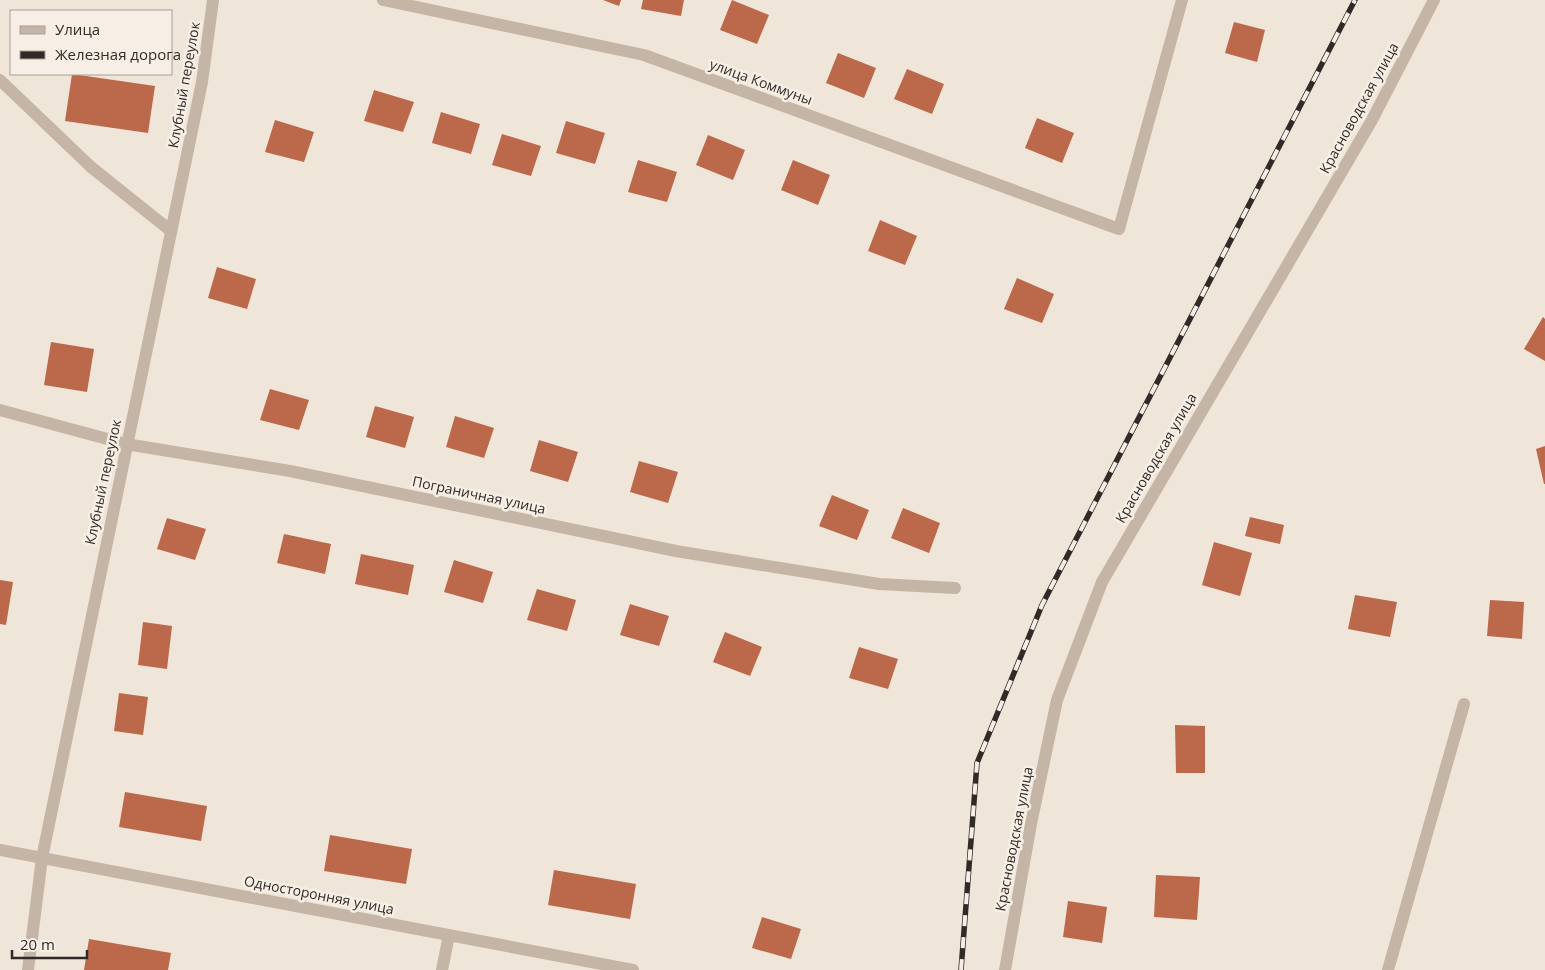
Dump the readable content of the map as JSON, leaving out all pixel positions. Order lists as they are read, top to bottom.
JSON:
{
  "streets": {
    "street": [
      "улица Коммуны",
      "Клубный переулок",
      "Красноводская улица",
      "Пограничная улица",
      "Односторонняя улица"
    ]
  },
  "crossings": [
    ["Клубный переулок", "Пограничная улица"],
    ["Клубный переулок", "Односторонняя улица"]
  ],
  "legend": ["Улица", "Железная дорога"],
  "scale_bar": "20 m"
}
